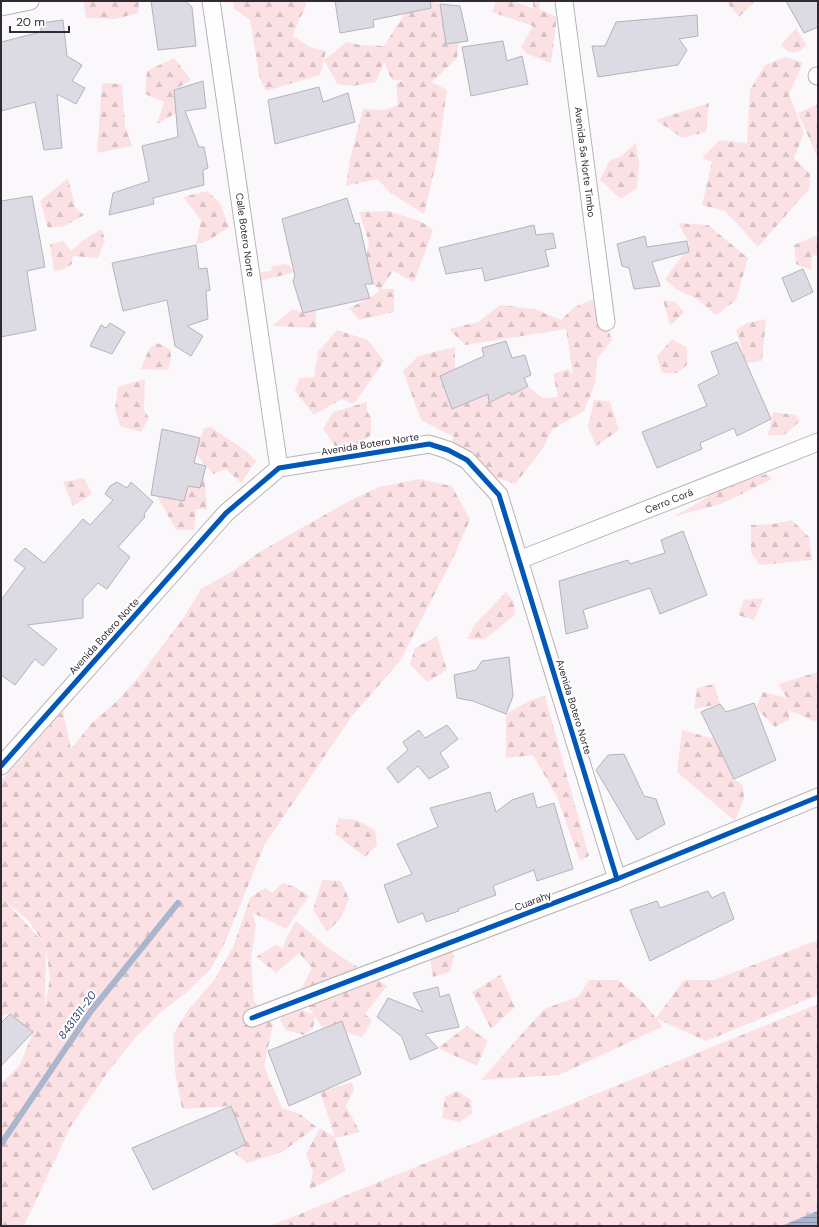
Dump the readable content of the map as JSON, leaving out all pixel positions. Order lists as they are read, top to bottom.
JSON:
{
  "streets": {
    "street": [
      "Avenida 5a Norte Timbo",
      "Calle Botero Norte",
      "Avenida Botero Norte",
      "Cerro Corá",
      "Cuarahy"
    ]
  },
  "crossings": [
    ["Calle Botero Norte", "Avenida Botero Norte"],
    ["Avenida Botero Norte", "Cerro Corá"],
    ["Avenida Botero Norte", "Cuarahy"]
  ],
  "water": ["8431311-20"],
  "scale_bar": "20 m"
}
